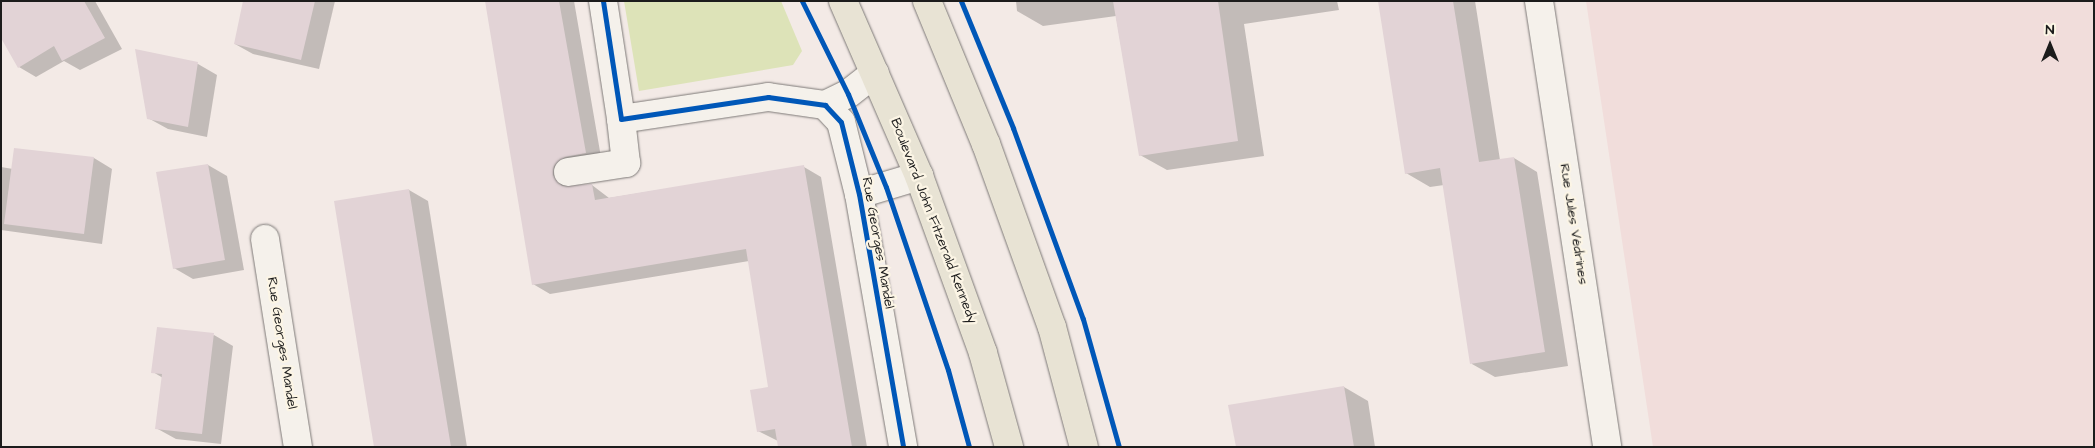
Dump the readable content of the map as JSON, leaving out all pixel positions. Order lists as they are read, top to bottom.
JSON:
{
  "streets": {
    "main road": ["Boulevard John Fitzerald Kennedy"],
    "street": ["Rue Jules Védrines", "Rue Georges Mandel"]
  },
  "north": "top"
}
